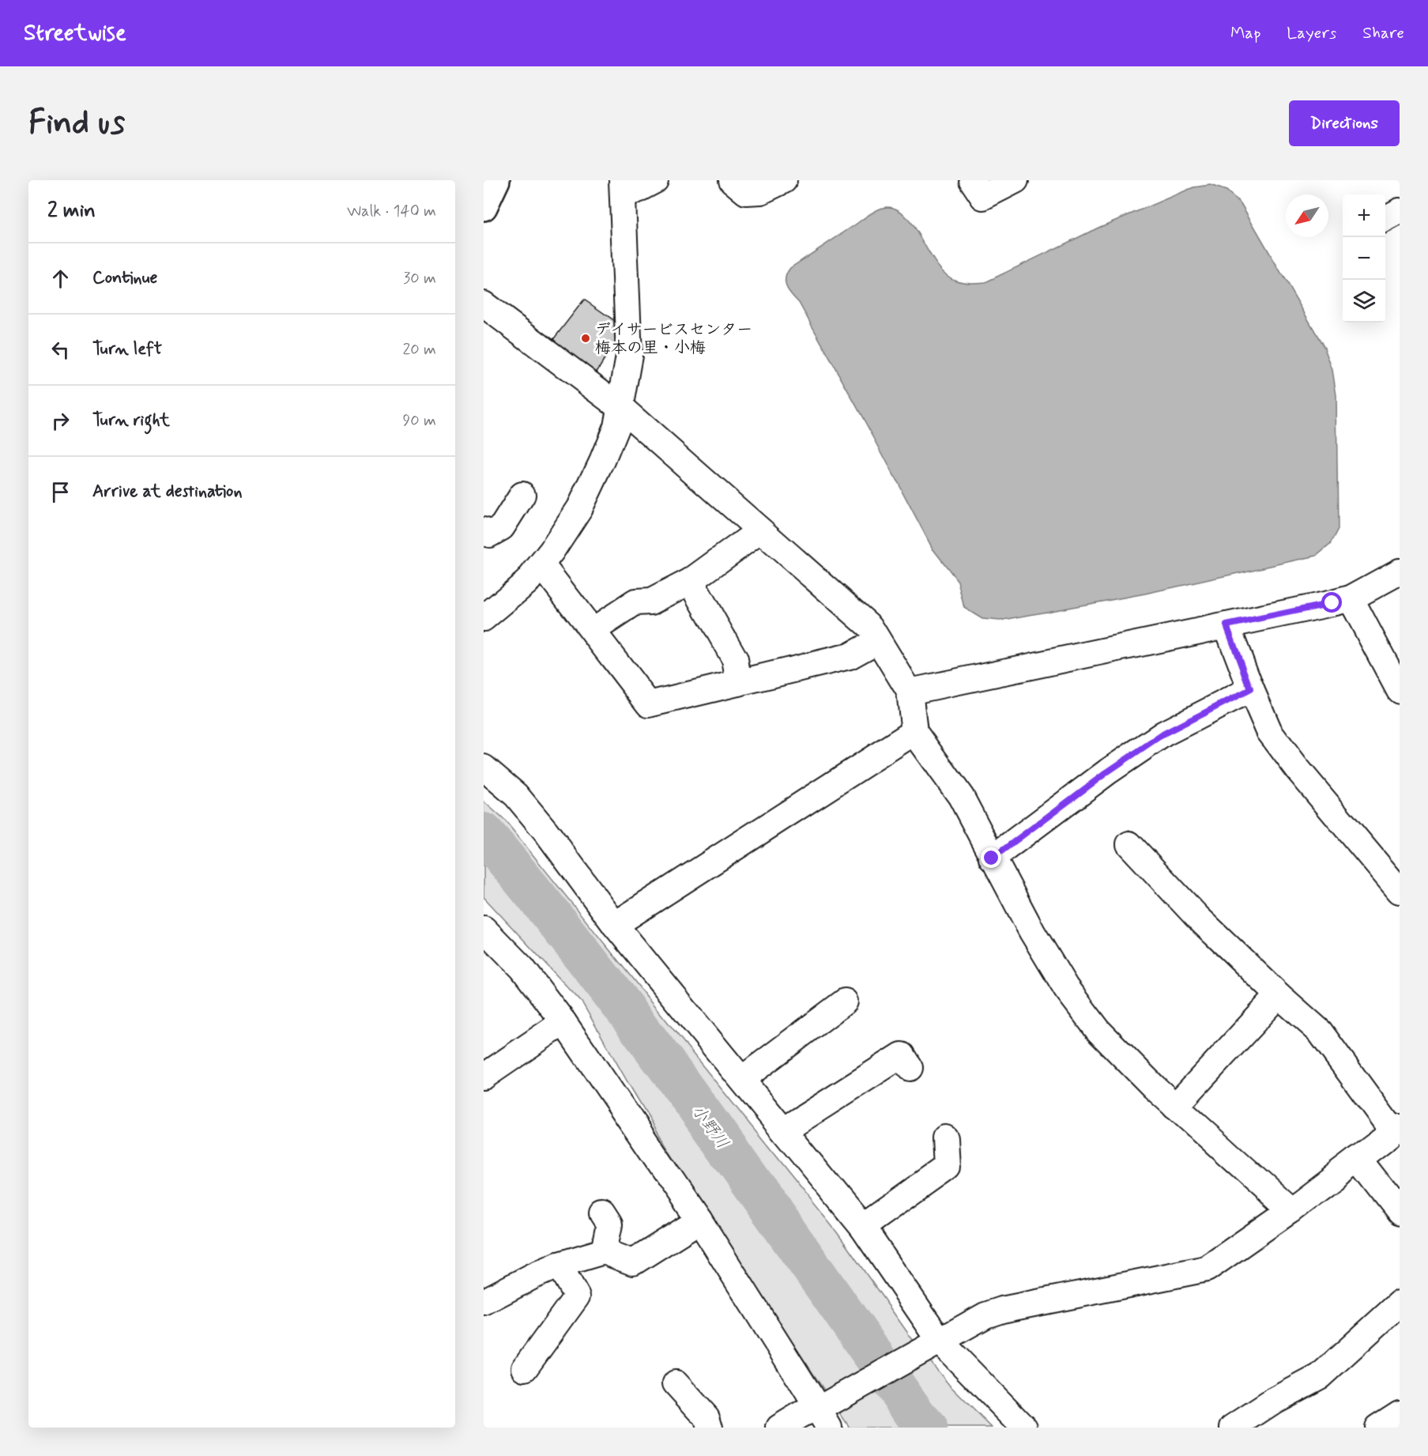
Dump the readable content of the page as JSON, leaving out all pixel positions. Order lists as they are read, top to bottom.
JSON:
{
  "water": ["小野川"],
  "places": ["デイサービスセンター 梅本の里・小梅"],
  "north": "bottom left",
  "page": {
    "header": "Streetwise",
    "nav": ["Map", "Layers", "Share"],
    "buttons": "Directions",
    "title": "Find us",
    "heading": ["2 min", "Walk · 140 m"],
    "map_buttons": ["+", "−"],
    "list": [
      ["Continue", "30 m"],
      ["Turn left", "20 m"],
      ["Turn right", "90 m"],
      "Arrive at destination"
    ]
  }
}
